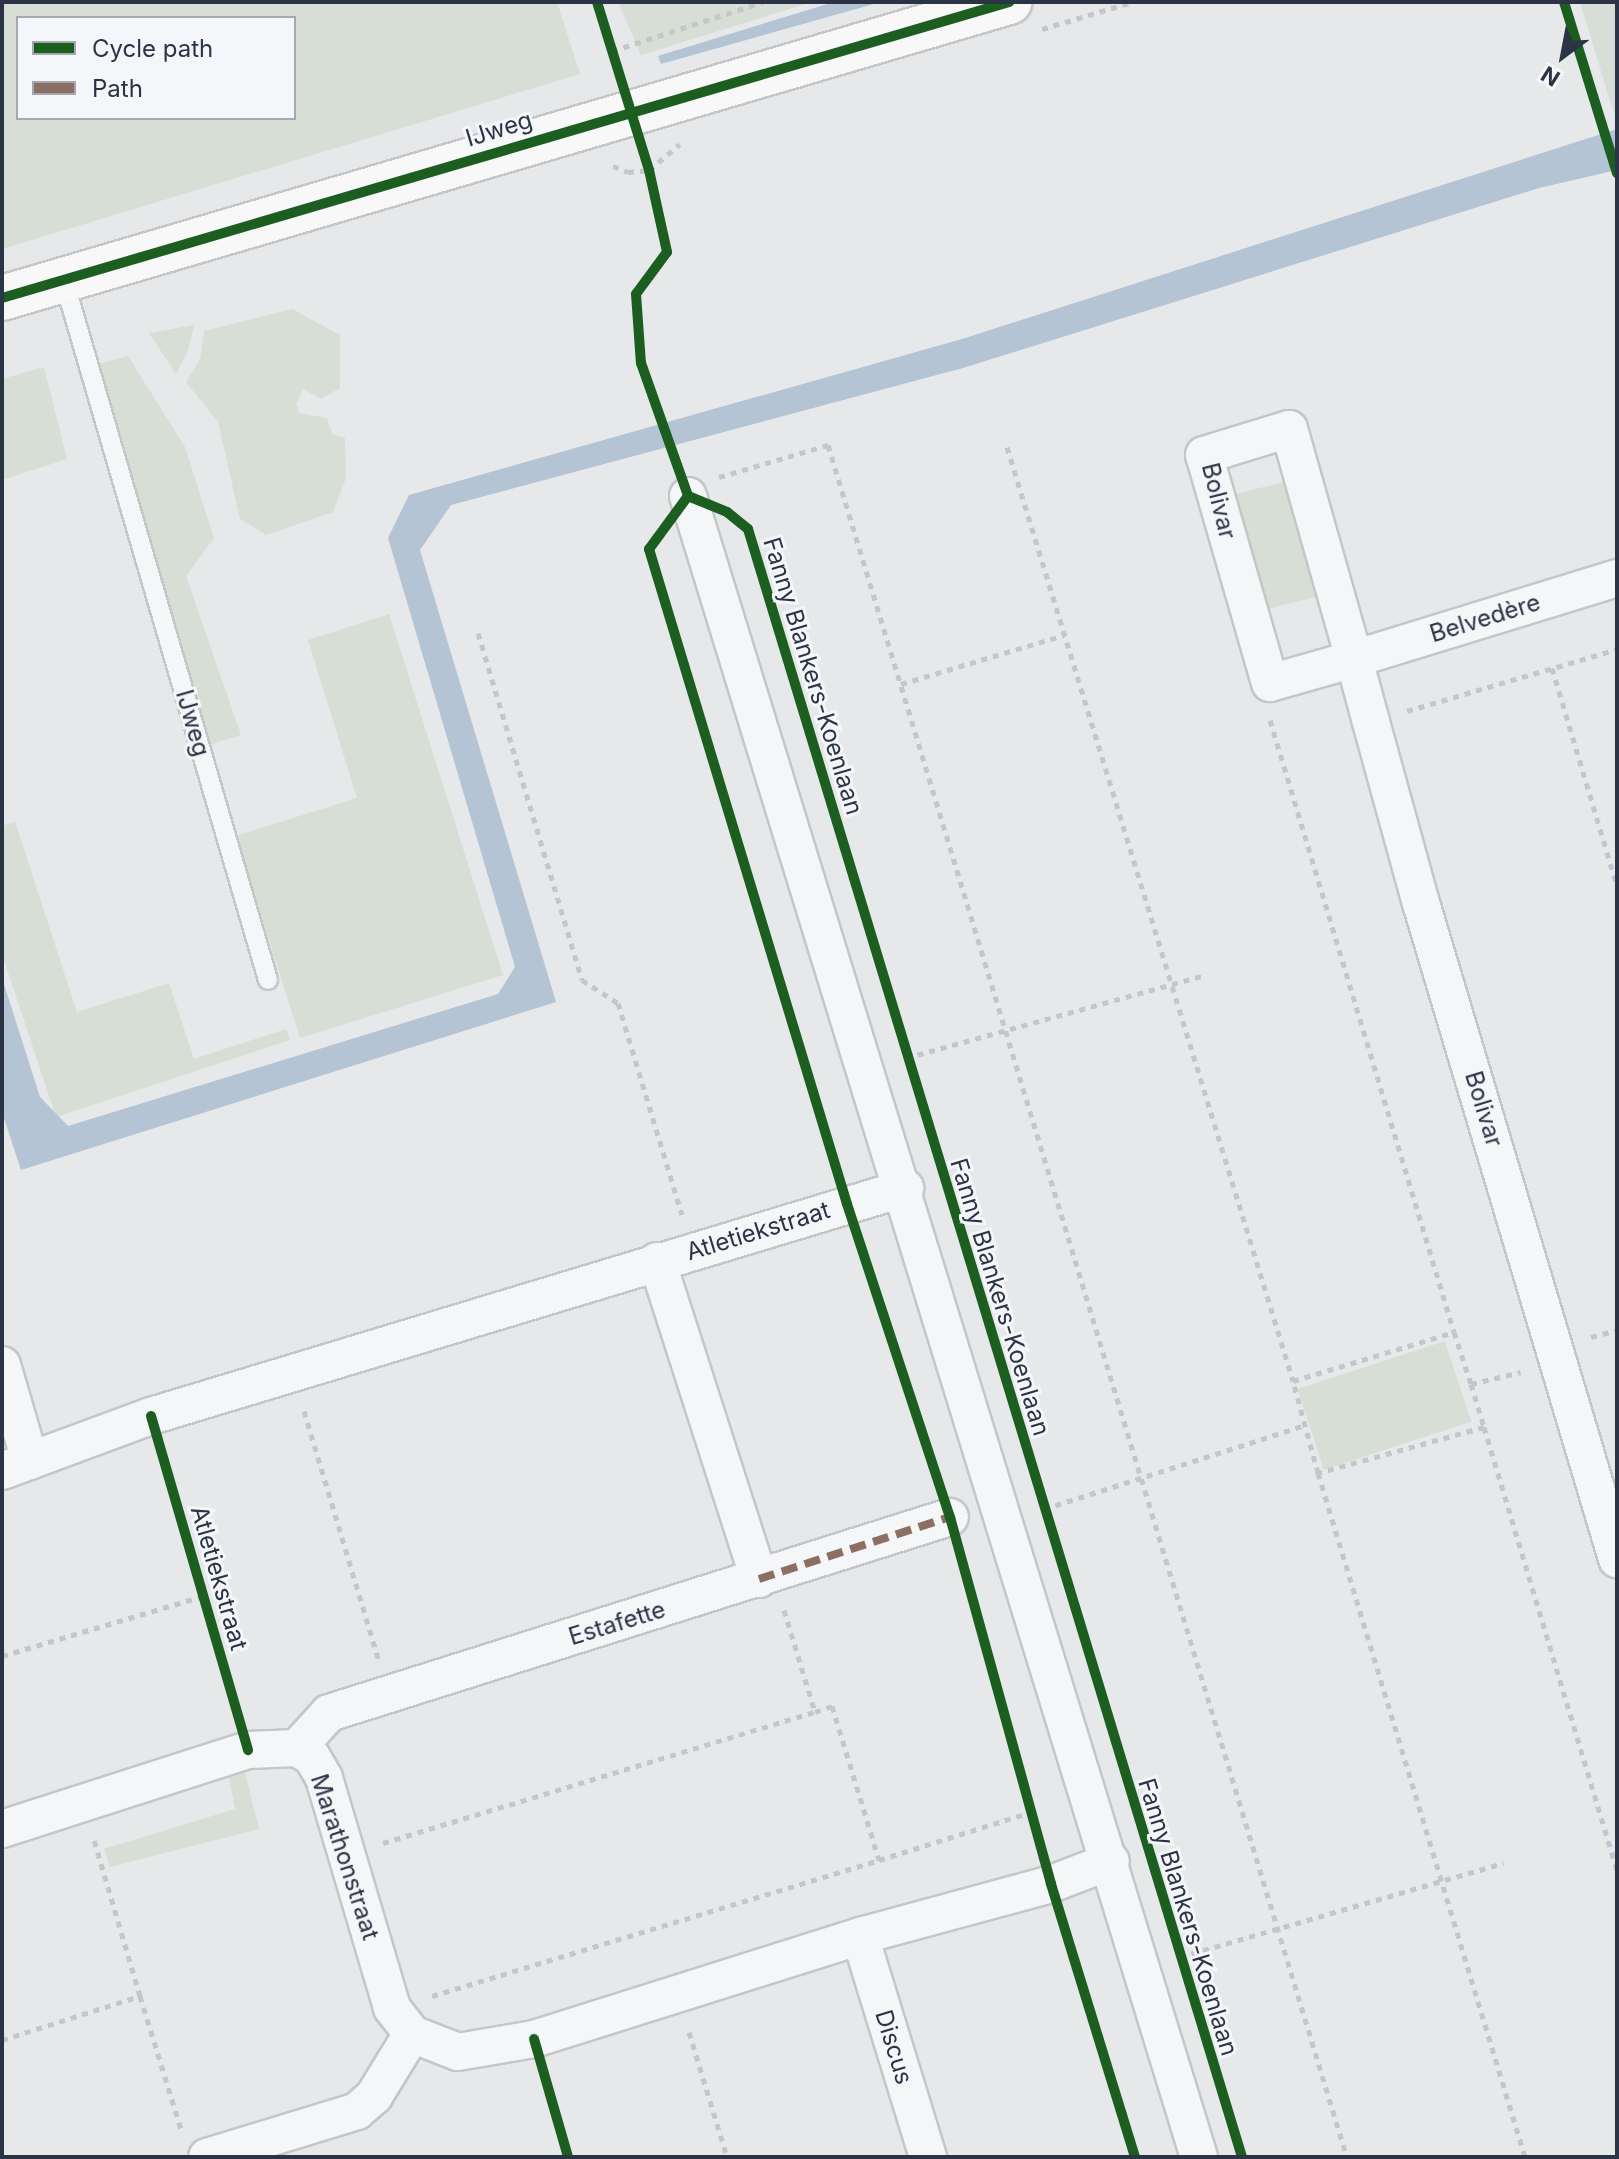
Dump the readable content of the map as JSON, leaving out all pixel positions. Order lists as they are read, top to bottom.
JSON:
{
  "streets": {
    "street": [
      "IJweg",
      "Bolivar",
      "Belvedère",
      "Atletiekstraat",
      "Estafette",
      "Marathonstraat",
      "Discus"
    ],
    "cycle path": ["Fanny Blankers-Koenlaan"]
  },
  "crossings": [
    ["Bolivar", "Belvedère"],
    ["Atletiekstraat", "Estafette"],
    ["Estafette", "Marathonstraat"]
  ],
  "legend": ["Cycle path", "Path"],
  "north": "bottom left"
}
